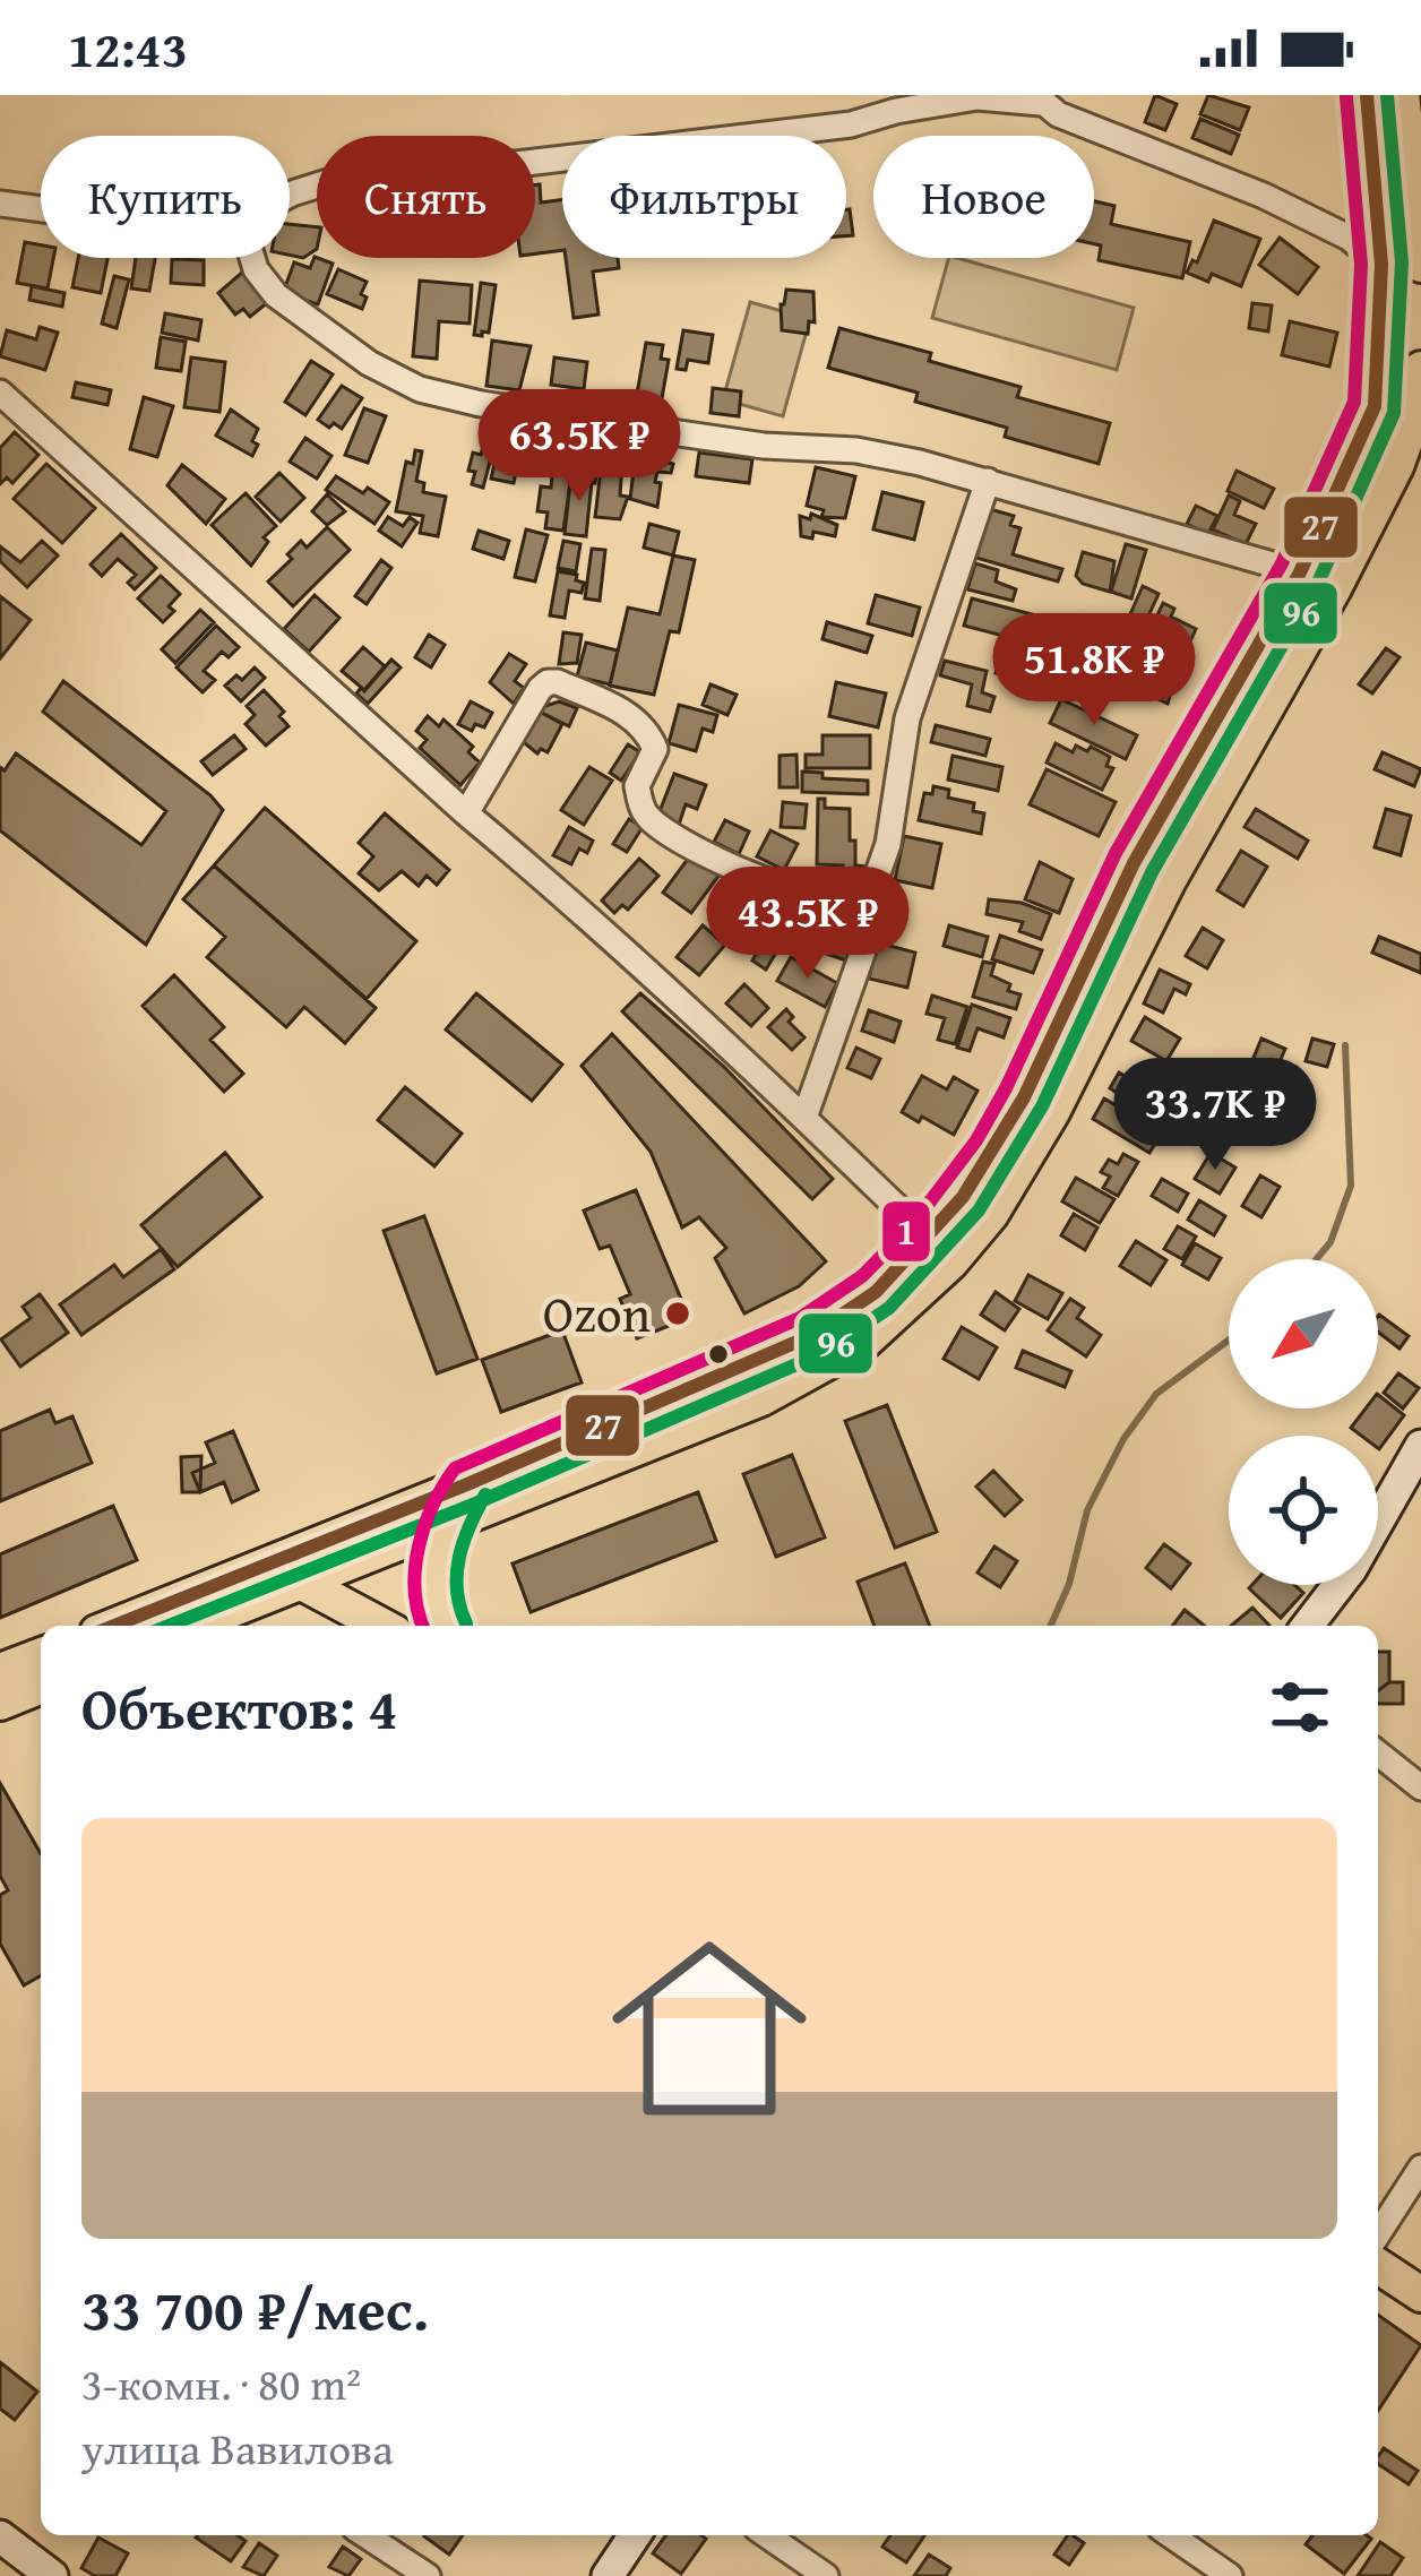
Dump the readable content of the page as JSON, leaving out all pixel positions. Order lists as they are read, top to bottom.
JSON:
{
  "places": ["Ozon"],
  "lines": ["transit line 27", "transit line 96", "transit line 1"],
  "north": "bottom left",
  "page": {
    "status": "12:43",
    "chip": [
      "Купить",
      "Снять",
      "Фильтры",
      "Новое"
    ],
    "price": [
      "63.5K ₽",
      "51.8K ₽",
      "43.5K ₽",
      "33.7K ₽"
    ],
    "heading": "Объектов: 4",
    "list": [
      {
        "name": "33 700 ₽/мес.",
        "note": "3-комн. · 80 m² · улица Вавилова"
      }
    ]
  }
}
